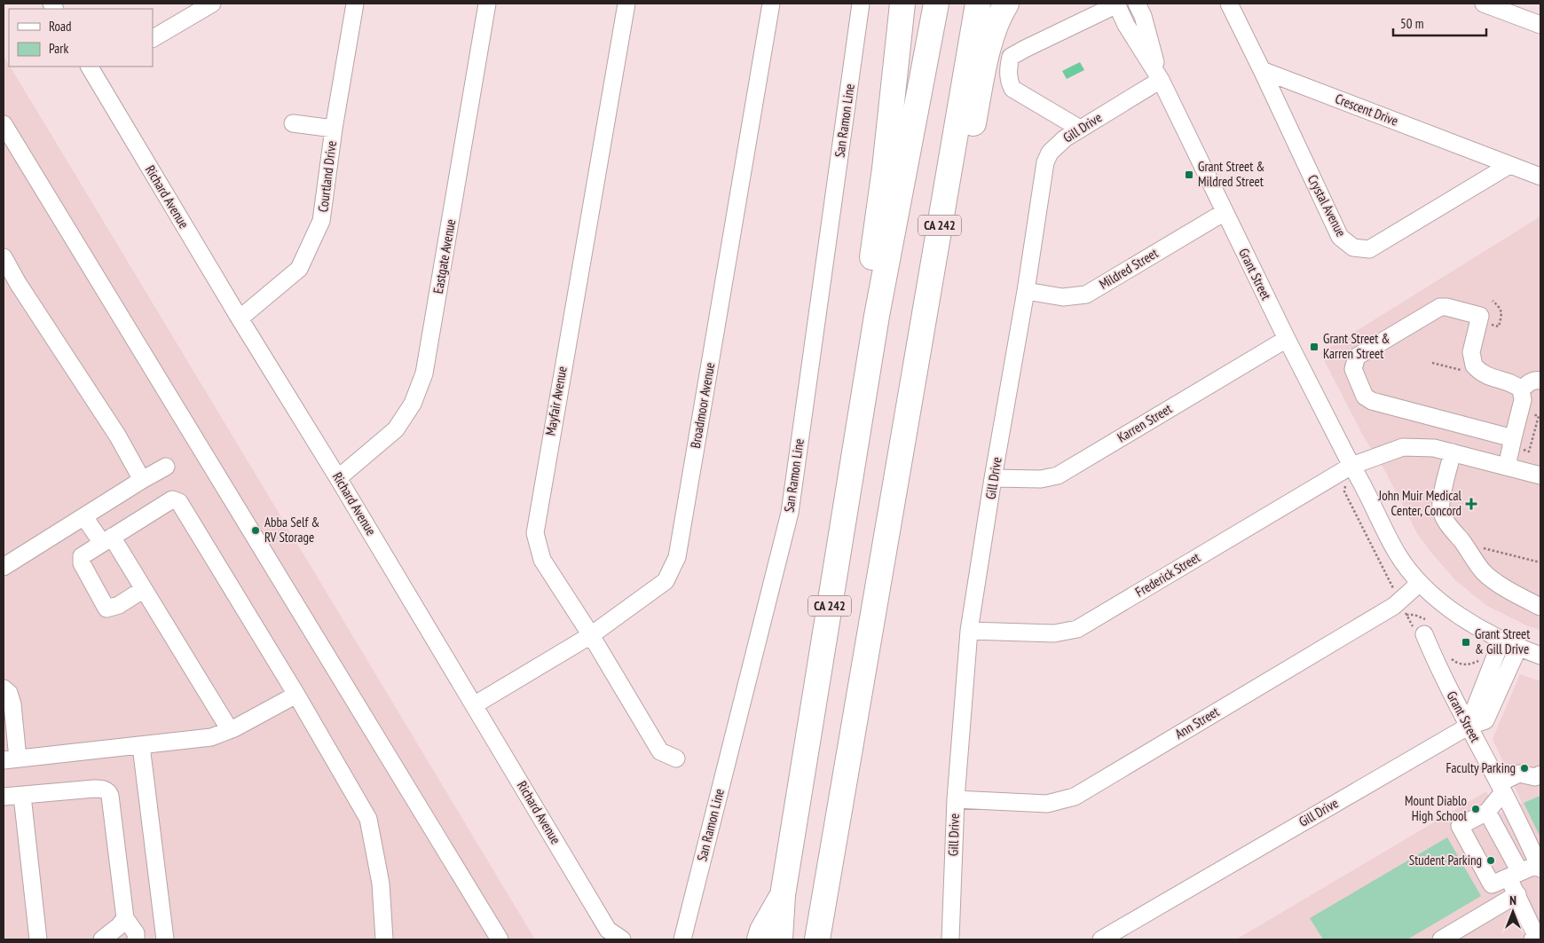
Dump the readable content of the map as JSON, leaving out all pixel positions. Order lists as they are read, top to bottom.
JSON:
{
  "streets": {
    "highway": ["CA 242"],
    "street": [
      "Crescent Drive",
      "San Ramon Line",
      "Gill Drive",
      "Courtland Drive",
      "Richard Avenue",
      "Crystal Avenue",
      "Eastgate Avenue",
      "Mildred Street",
      "Grant Street",
      "Mayfair Avenue",
      "Broadmoor Avenue",
      "Karren Street",
      "Frederick Street",
      "Ann Street"
    ]
  },
  "crossings": [
    ["Crescent Drive", "Crystal Avenue"],
    ["Gill Drive", "Mildred Street"],
    ["Gill Drive", "Grant Street"],
    ["Gill Drive", "Karren Street"],
    ["Gill Drive", "Frederick Street"],
    ["Gill Drive", "Ann Street"],
    ["Courtland Drive", "Richard Avenue"],
    ["Richard Avenue", "Eastgate Avenue"],
    ["Richard Avenue", "Broadmoor Avenue"],
    ["Mildred Street", "Grant Street"],
    ["Grant Street", "Karren Street"],
    ["Grant Street", "Frederick Street"],
    ["Grant Street", "Ann Street"],
    ["Mayfair Avenue", "Broadmoor Avenue"]
  ],
  "places": {
    "transit": ["Grant Street & Mildred Street", "Grant Street & Karren Street", "Grant Street & Gill Drive"],
    "health": ["John Muir Medical Center, Concord"],
    "other": [
      "Abba Self & RV Storage",
      "Faculty Parking",
      "Mount Diablo High School",
      "Student Parking"
    ]
  },
  "legend": ["Road", "Park"],
  "scale_bar": "50 m",
  "north": "top"
}
